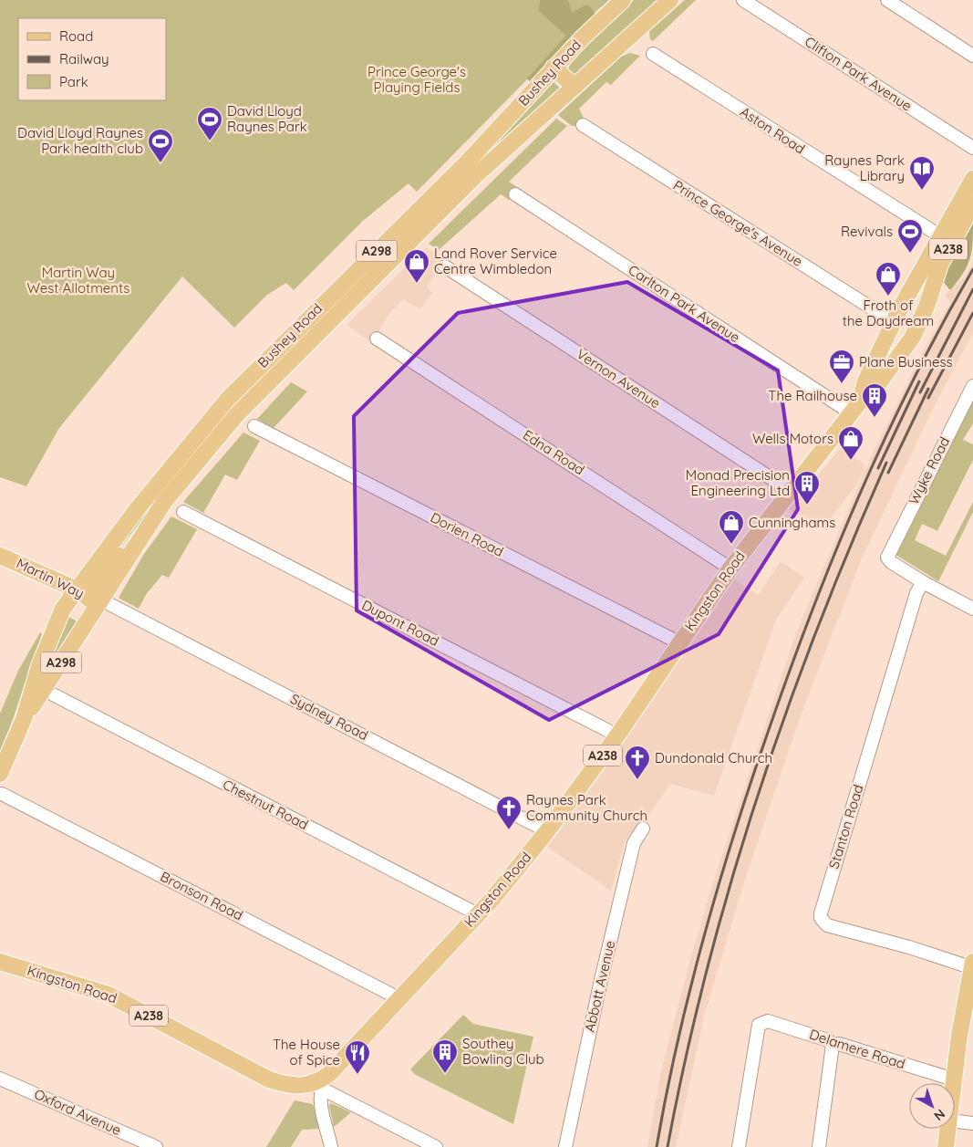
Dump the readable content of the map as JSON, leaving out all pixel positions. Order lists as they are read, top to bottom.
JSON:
{
  "streets": {
    "main road": [
      "Bushey Road",
      "A238",
      "A298",
      "Martin Way",
      "Kingston Road"
    ],
    "street": [
      "Clifton Park Avenue",
      "Aston Road",
      "Prince George's Avenue",
      "Carlton Park Avenue",
      "Vernon Avenue",
      "Edna Road",
      "Wyke Road",
      "Dorien Road",
      "Dupont Road",
      "Sydney Road",
      "Chestnut Road",
      "Stanton Road",
      "Bronson Road",
      "Abbott Avenue",
      "Delamere Road",
      "Oxford Avenue"
    ]
  },
  "crossings": [
    ["Bushey Road", "Martin Way"],
    ["Bushey Road", "Sydney Road"],
    ["Aston Road", "A238"],
    ["Prince George's Avenue", "A238"],
    ["Prince George's Avenue", "Kingston Road"],
    ["A238", "Kingston Road"],
    ["Carlton Park Avenue", "Kingston Road"],
    ["Vernon Avenue", "Kingston Road"],
    ["Edna Road", "Kingston Road"],
    ["Wyke Road", "Stanton Road"],
    ["Dorien Road", "Kingston Road"],
    ["Martin Way", "Sydney Road"],
    ["Kingston Road", "Dupont Road"],
    ["Kingston Road", "Sydney Road"],
    ["Kingston Road", "Chestnut Road"],
    ["Kingston Road", "Bronson Road"]
  ],
  "parks": ["Prince George's Playing Fields", "Martin Way West Allotments"],
  "places": {
    "sports": ["David Lloyd Raynes Park", "David Lloyd Raynes Park health club", "Revivals"],
    "library": ["Raynes Park Library"],
    "shop": [
      "Land Rover Service Centre Wimbledon",
      "Froth of the Daydream",
      "Wells Motors",
      "Cunninghams"
    ],
    "office": ["Plane Business"],
    "building": ["The Railhouse", "Monad Precision Engineering Ltd", "Southey Bowling Club"],
    "church": ["Dundonald Church", "Raynes Park Community Church"],
    "restaurant": ["The House of Spice"]
  },
  "legend": ["Road", "Railway", "Park"],
  "north": "bottom right"
}
